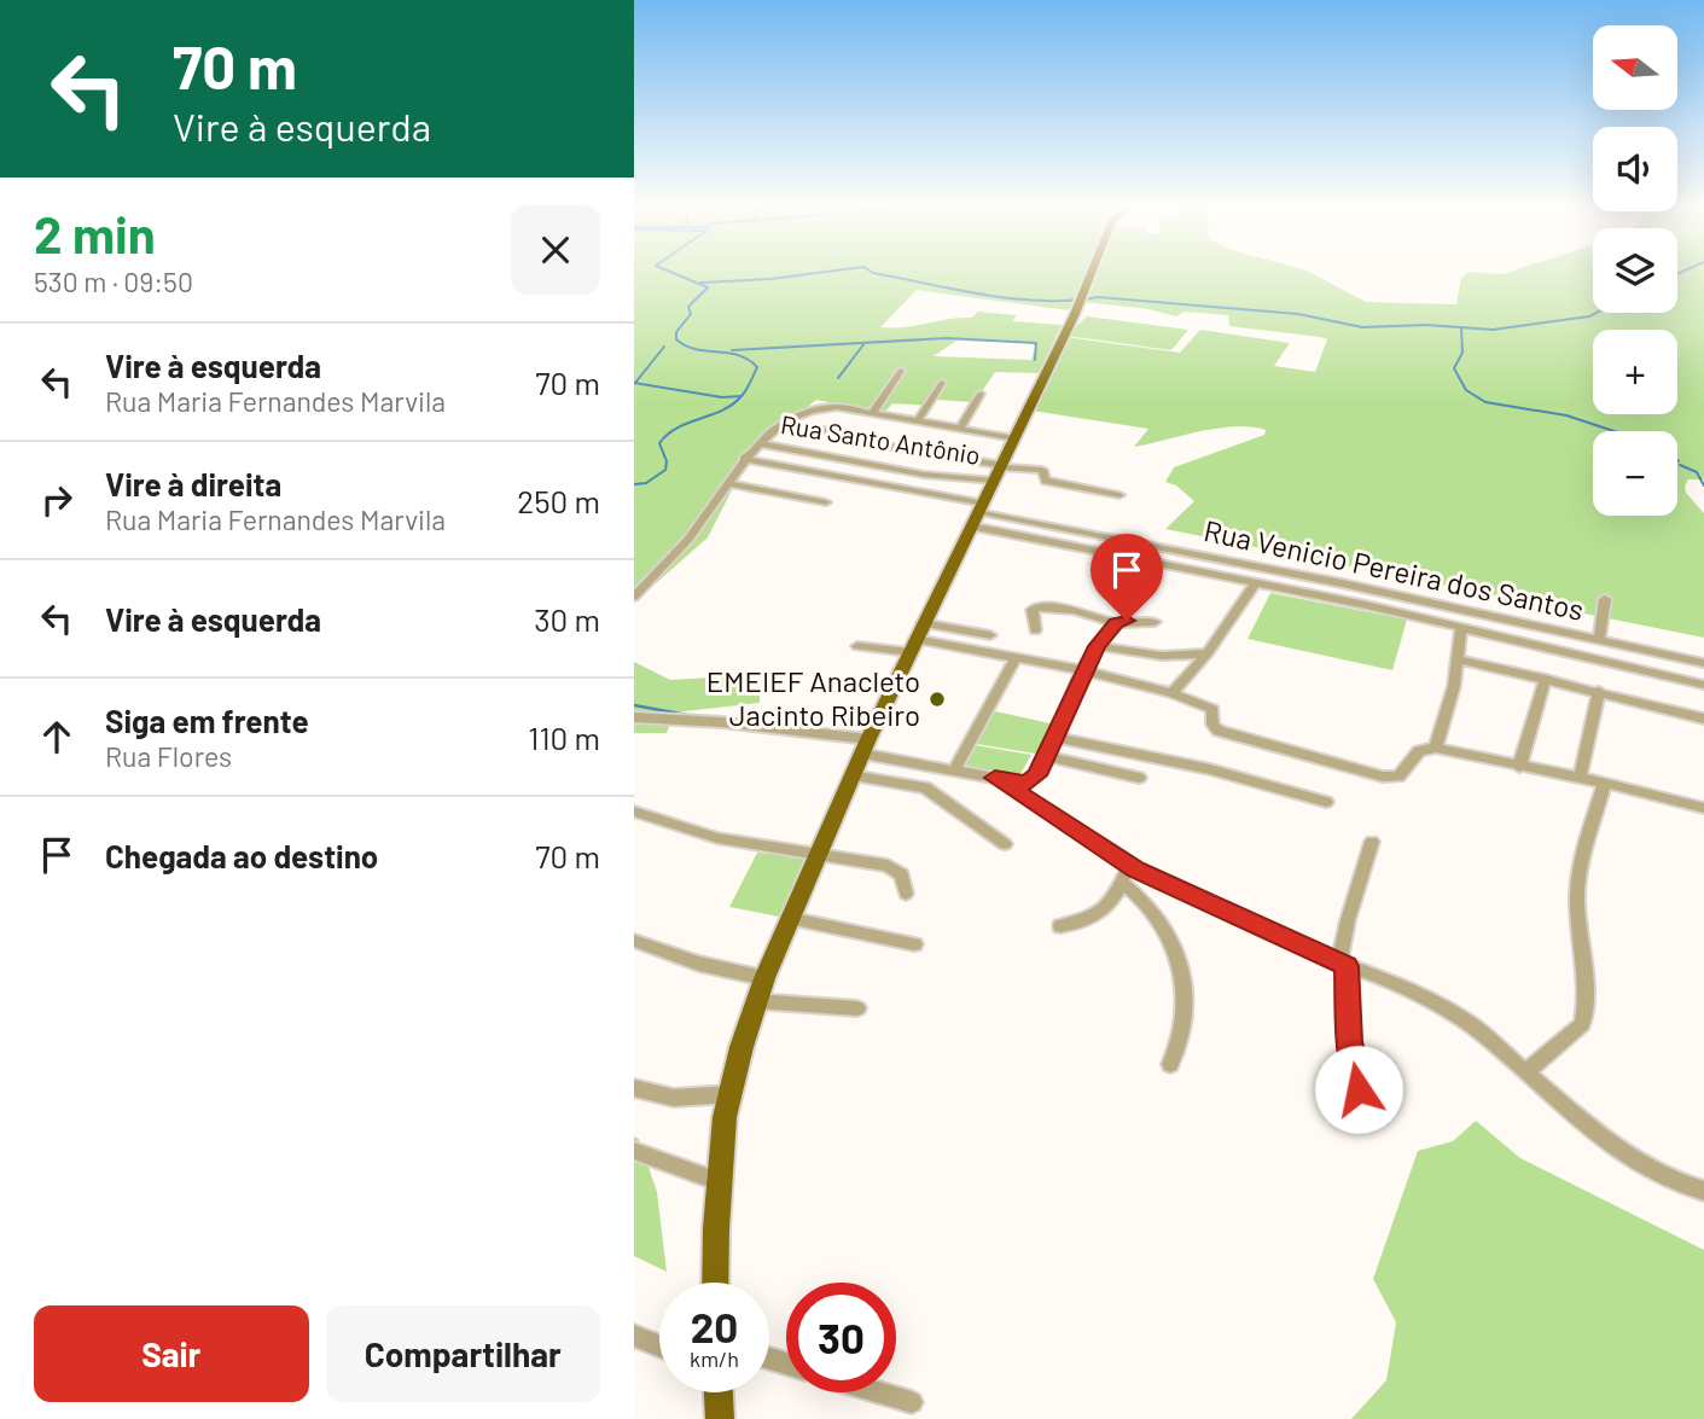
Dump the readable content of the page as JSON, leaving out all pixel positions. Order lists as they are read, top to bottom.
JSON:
{
  "streets": {
    "street": ["Rua Santo Antônio", "Rua Venicio Pereira dos Santos"]
  },
  "places": ["EMEIEF Anacleto Jacinto Ribeiro"],
  "north": "left",
  "page": {
    "turn": ["70 m", "Vire à esquerda"],
    "map_buttons": ["+", "−"],
    "heading": ["2 min", "530 m · 09:50"],
    "list": [
      {
        "name": "Vire à esquerda",
        "note": "Rua Maria Fernandes Marvila",
        "value": "70 m"
      },
      {
        "name": "Vire à direita",
        "note": "Rua Maria Fernandes Marvila",
        "value": "250 m"
      },
      {
        "name": "Vire à esquerda",
        "value": "30 m"
      },
      {
        "name": "Siga em frente",
        "note": "Rua Flores",
        "value": "110 m"
      },
      {
        "name": "Chegada ao destino",
        "value": "70 m"
      }
    ],
    "speed": "20 km/h",
    "limit": "30",
    "buttons": ["Sair", "Compartilhar"]
  }
}
